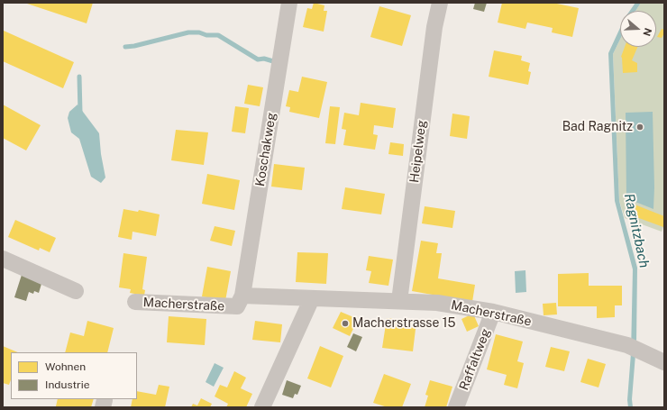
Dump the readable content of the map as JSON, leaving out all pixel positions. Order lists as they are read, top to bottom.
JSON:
{
  "streets": {
    "street": [
      "Koschakweg",
      "Heipelweg",
      "Macherstraße",
      "Raffaltweg"
    ]
  },
  "crossings": [
    ["Koschakweg", "Macherstraße"],
    ["Heipelweg", "Macherstraße"],
    ["Macherstraße", "Raffaltweg"]
  ],
  "water": ["Ragnitzbach"],
  "places": ["Bad Ragnitz", "Macherstrasse 15"],
  "legend": ["Wohnen", "Industrie"],
  "north": "right"
}
